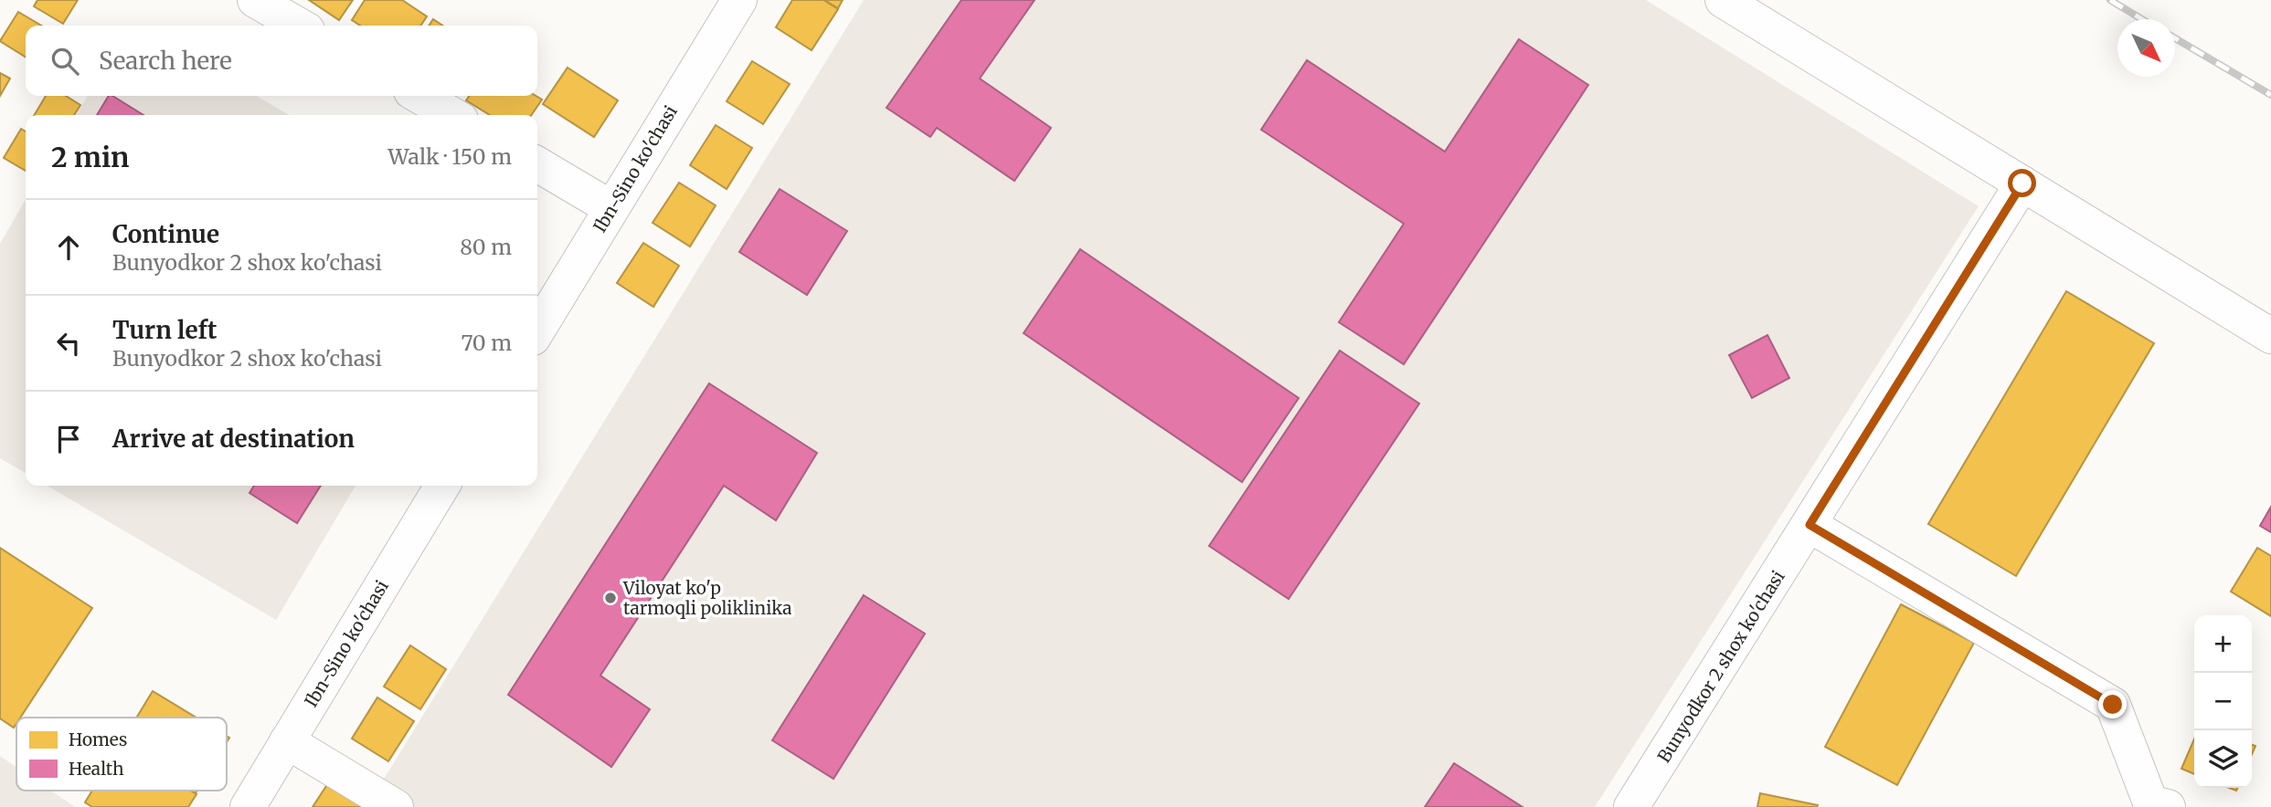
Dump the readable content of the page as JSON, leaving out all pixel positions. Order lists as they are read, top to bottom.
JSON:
{
  "streets": {
    "street": ["Ibn-Sino ko'chasi", "Bunyodkor 2 shox ko'chasi"]
  },
  "places": ["Viloyat ko'p tarmoqli poliklinika"],
  "legend": ["Homes", "Health"],
  "north": "bottom right",
  "page": {
    "search": "Search here",
    "heading": ["2 min", "Walk · 150 m"],
    "list": [
      ["Continue", "Bunyodkor 2 shox ko'chasi", "80 m"],
      ["Turn left", "Bunyodkor 2 shox ko'chasi", "70 m"],
      "Arrive at destination"
    ],
    "map_buttons": ["+", "−"]
  }
}
